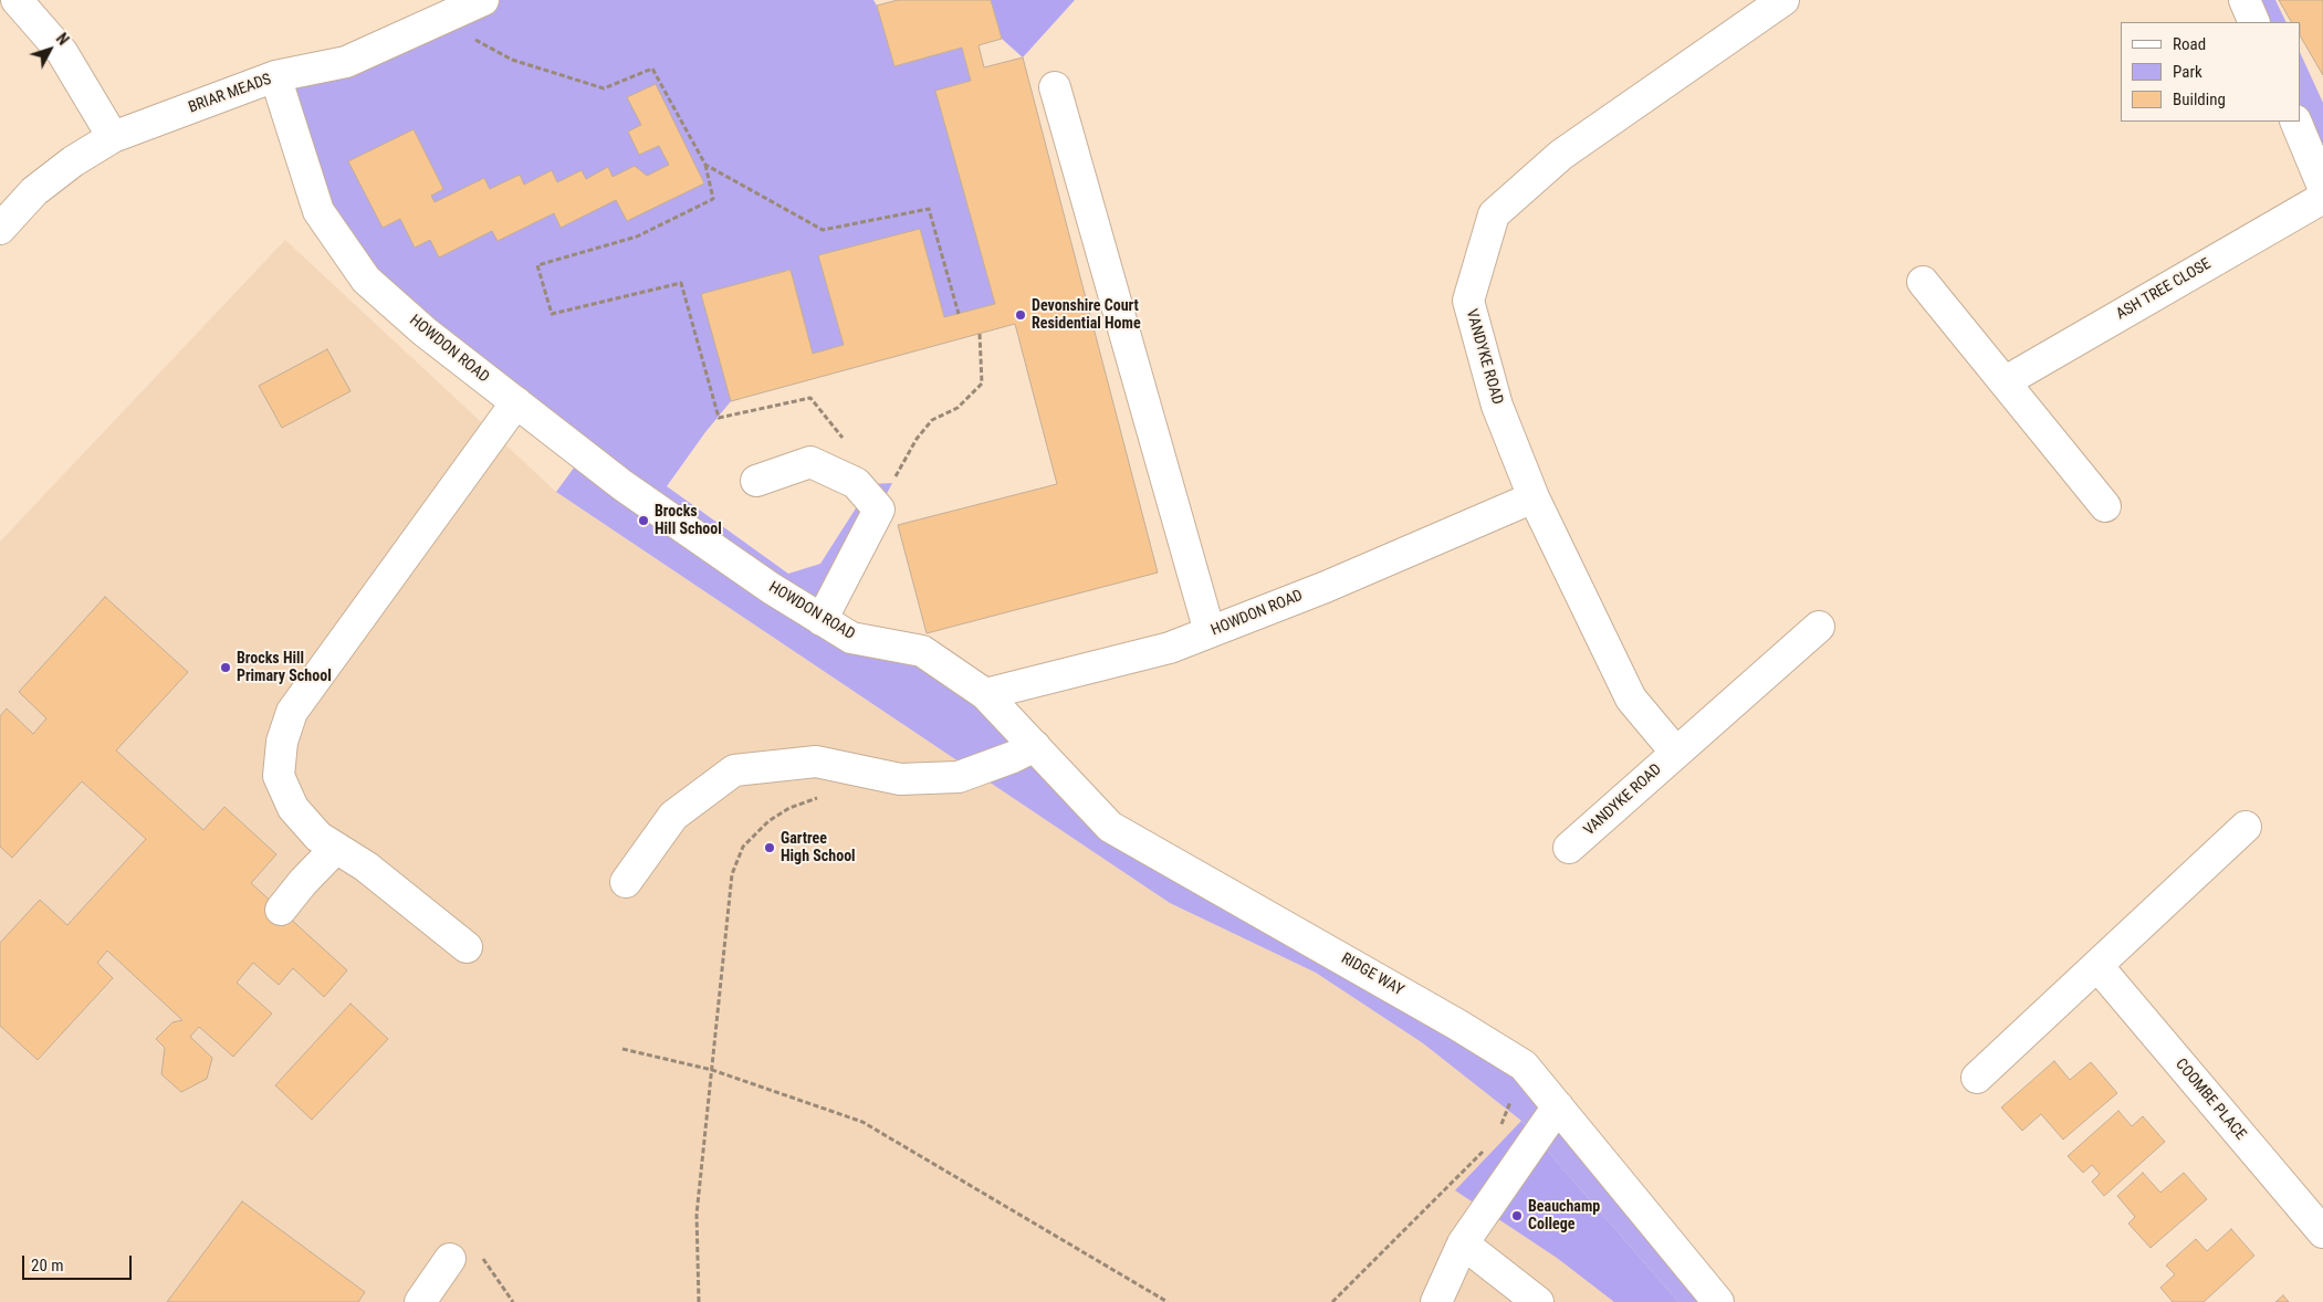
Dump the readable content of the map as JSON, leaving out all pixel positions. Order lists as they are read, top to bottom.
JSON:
{
  "streets": {
    "street": [
      "BRIAR MEADS",
      "ASH TREE CLOSE",
      "HOWDON ROAD",
      "VANDYKE ROAD",
      "RIDGE WAY",
      "COOMBE PLACE"
    ]
  },
  "crossings": [
    ["BRIAR MEADS", "HOWDON ROAD"],
    ["HOWDON ROAD", "VANDYKE ROAD"],
    ["HOWDON ROAD", "RIDGE WAY"]
  ],
  "places": [
    "Devonshire Court Residential Home",
    "Brocks Hill School",
    "Brocks Hill Primary School",
    "Gartree High School",
    "Beauchamp College"
  ],
  "legend": ["Road", "Park", "Building"],
  "scale_bar": "20 m",
  "north": "top right"
}
